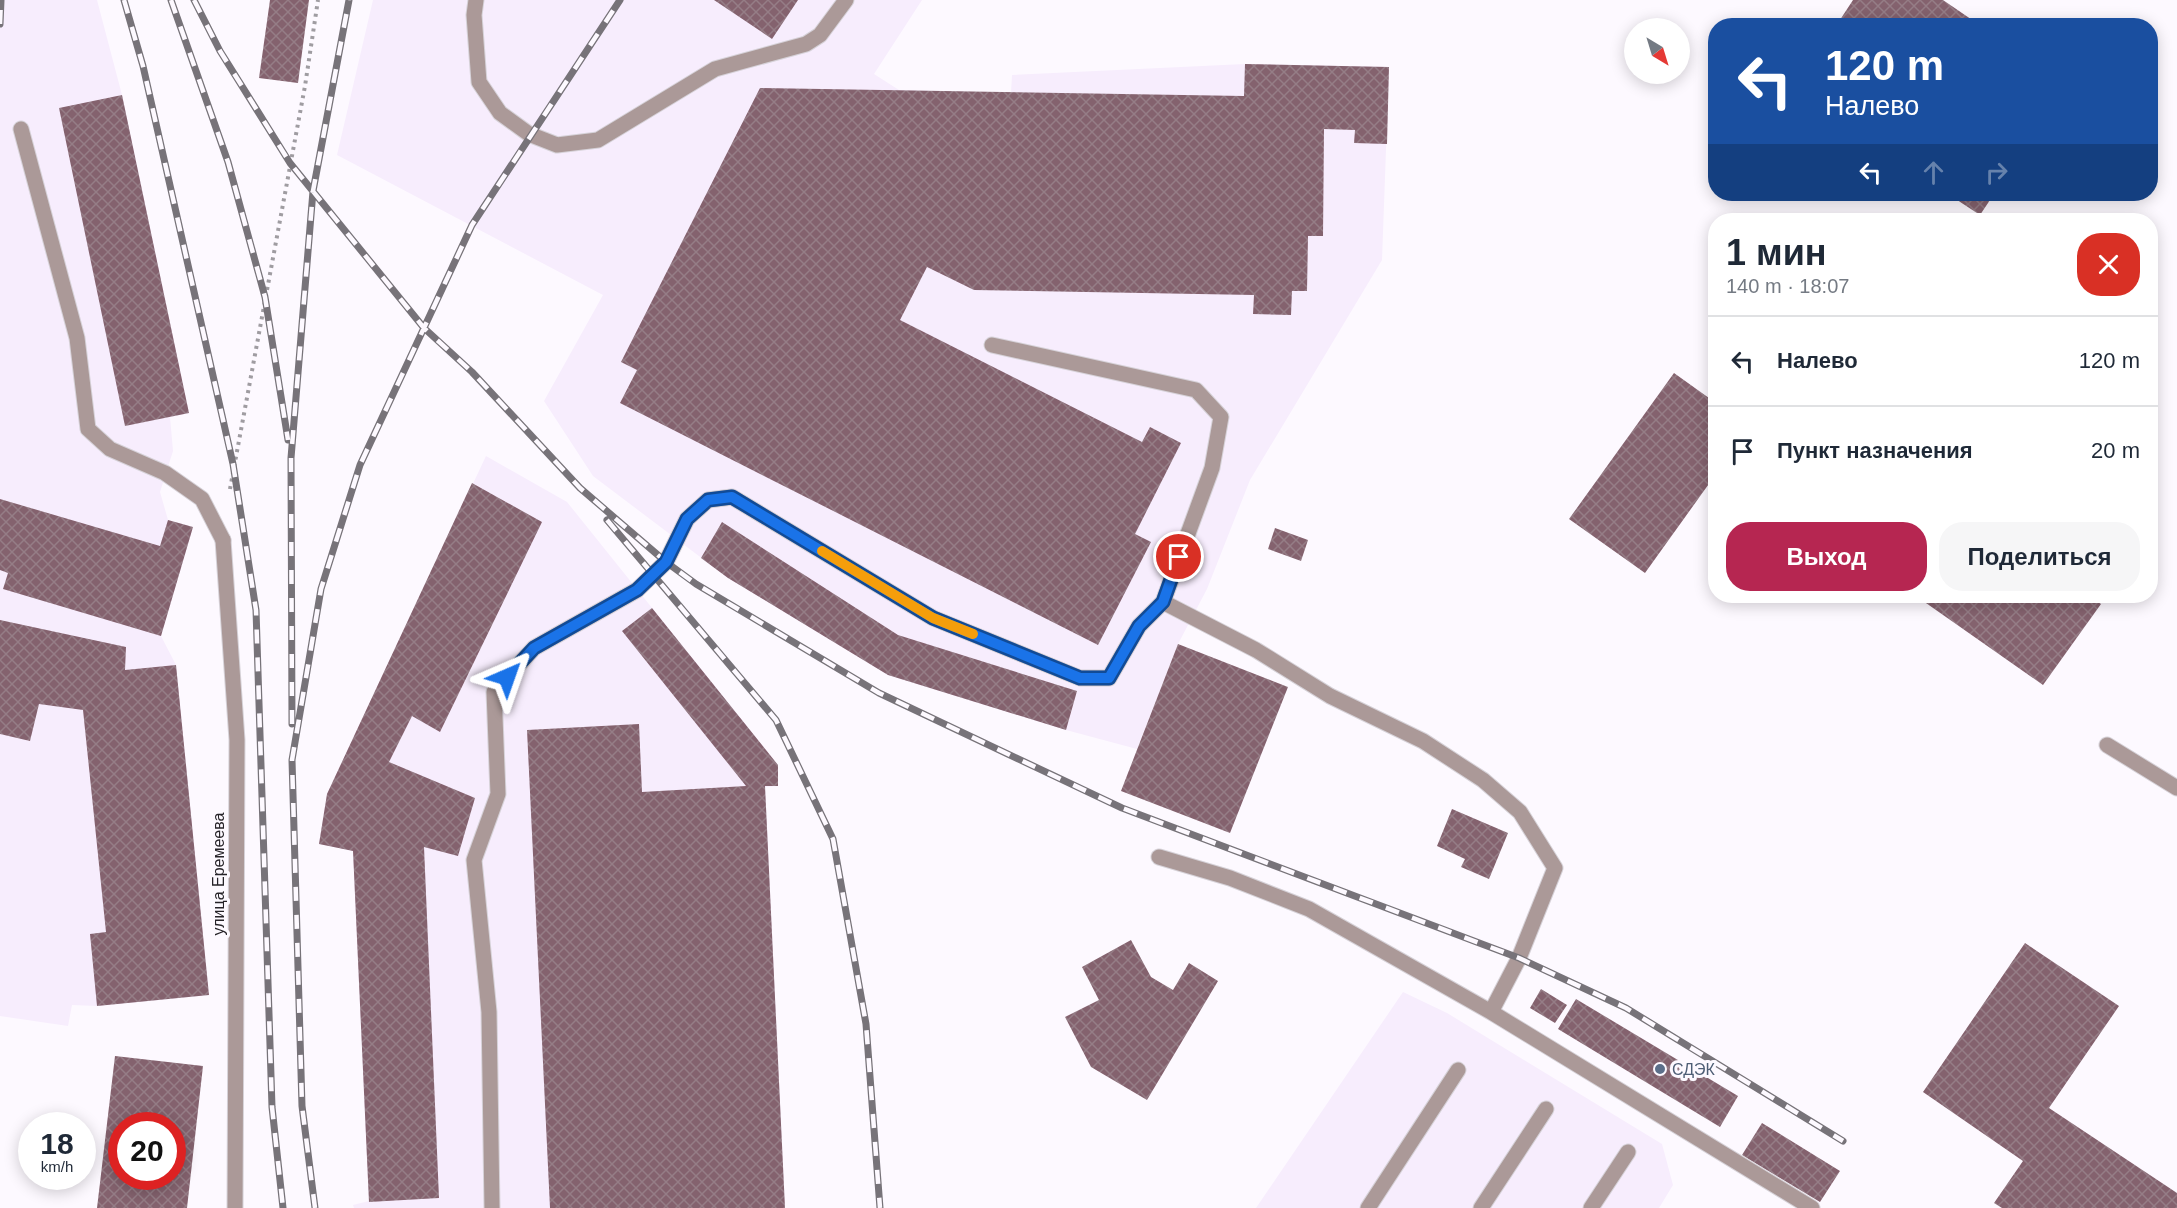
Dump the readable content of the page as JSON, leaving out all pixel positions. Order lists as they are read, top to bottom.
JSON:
{
  "streets": {
    "street": ["улица Еремеева"]
  },
  "places": ["СДЭК"],
  "north": "bottom right",
  "page": {
    "turn": ["120 m", "Налево"],
    "heading": ["1 мин", "140 m · 18:07"],
    "list": [
      {
        "name": "Налево",
        "value": "120 m"
      },
      {
        "name": "Пункт назначения",
        "value": "20 m"
      }
    ],
    "buttons": ["Выход", "Поделиться"],
    "speed": "18 km/h",
    "limit": "20"
  }
}
